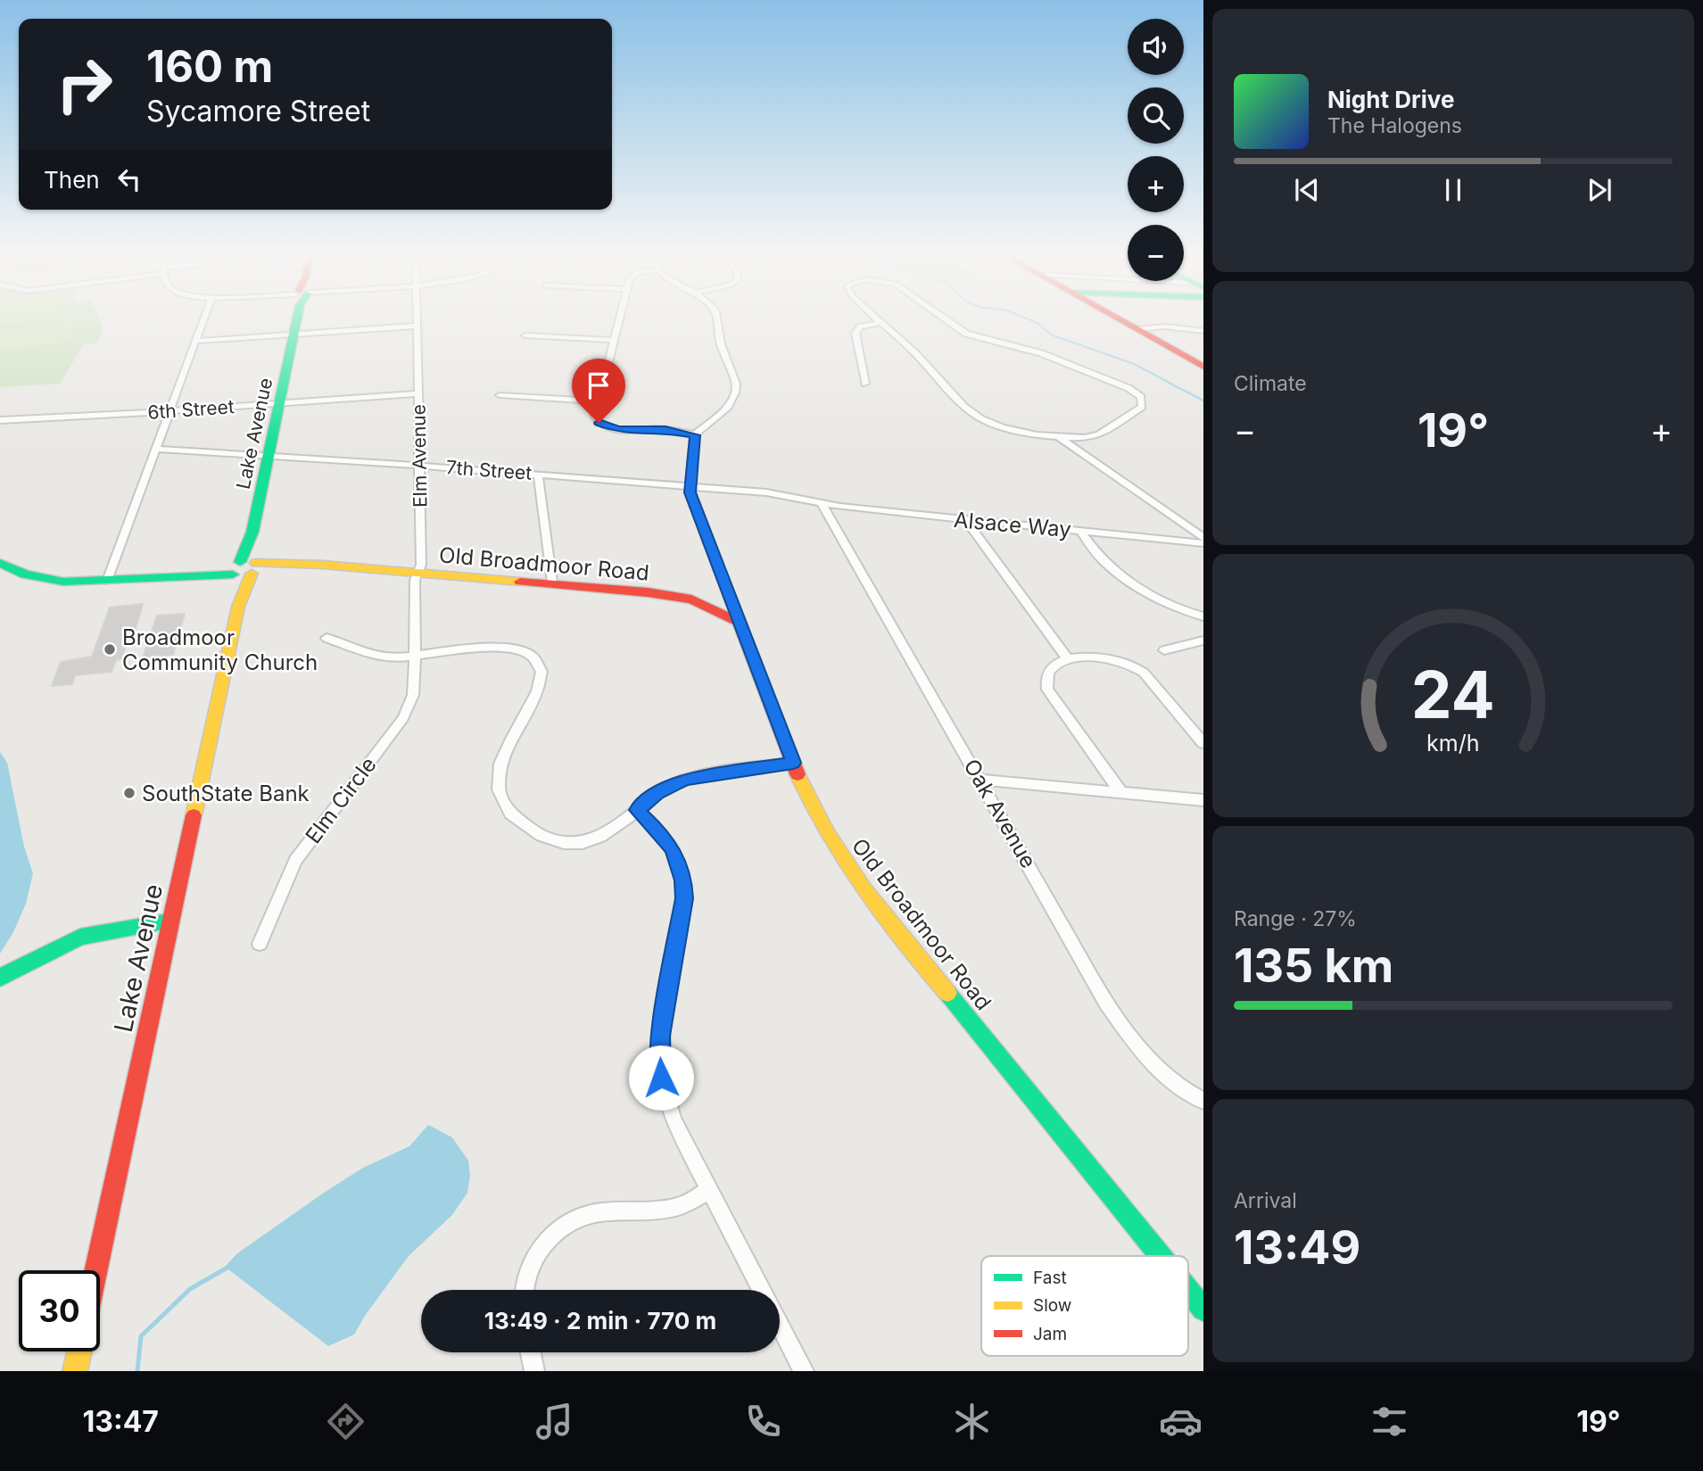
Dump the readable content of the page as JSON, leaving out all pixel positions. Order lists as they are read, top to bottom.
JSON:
{
  "streets": {
    "main road": ["Lake Avenue", "Old Broadmoor Road"],
    "street": [
      "6th Street",
      "Elm Avenue",
      "7th Street",
      "Alsace Way",
      "Elm Circle",
      "Oak Avenue"
    ]
  },
  "crossings": [
    ["6th Street", "Lake Avenue"],
    ["6th Street", "Elm Avenue"],
    ["Lake Avenue", "7th Street"],
    ["Lake Avenue", "Old Broadmoor Road"],
    ["Elm Avenue", "7th Street"],
    ["Elm Avenue", "Old Broadmoor Road"],
    ["Elm Avenue", "Elm Circle"],
    ["7th Street", "Alsace Way"],
    ["7th Street", "Oak Avenue"],
    ["Alsace Way", "Oak Avenue"]
  ],
  "places": ["Broadmoor Community Church", "SouthState Bank"],
  "legend": ["Fast", "Slow", "Jam"],
  "page": {
    "map_buttons": ["+", "−"],
    "turn": ["160 m", "Sycamore Street"],
    "song": ["Night Drive", "The Halogens"],
    "then": "Then",
    "tile": [
      "Climate",
      ["Range · 27%", "135 km"],
      ["Arrival", "13:49"]
    ],
    "heat": ["−", "19°", "+"],
    "limit": "30",
    "trip": "13:49 · 2 min · 770 m",
    "tabs": ["13:47", "19°"],
    "gauge": ["24", "km/h"]
  }
}
